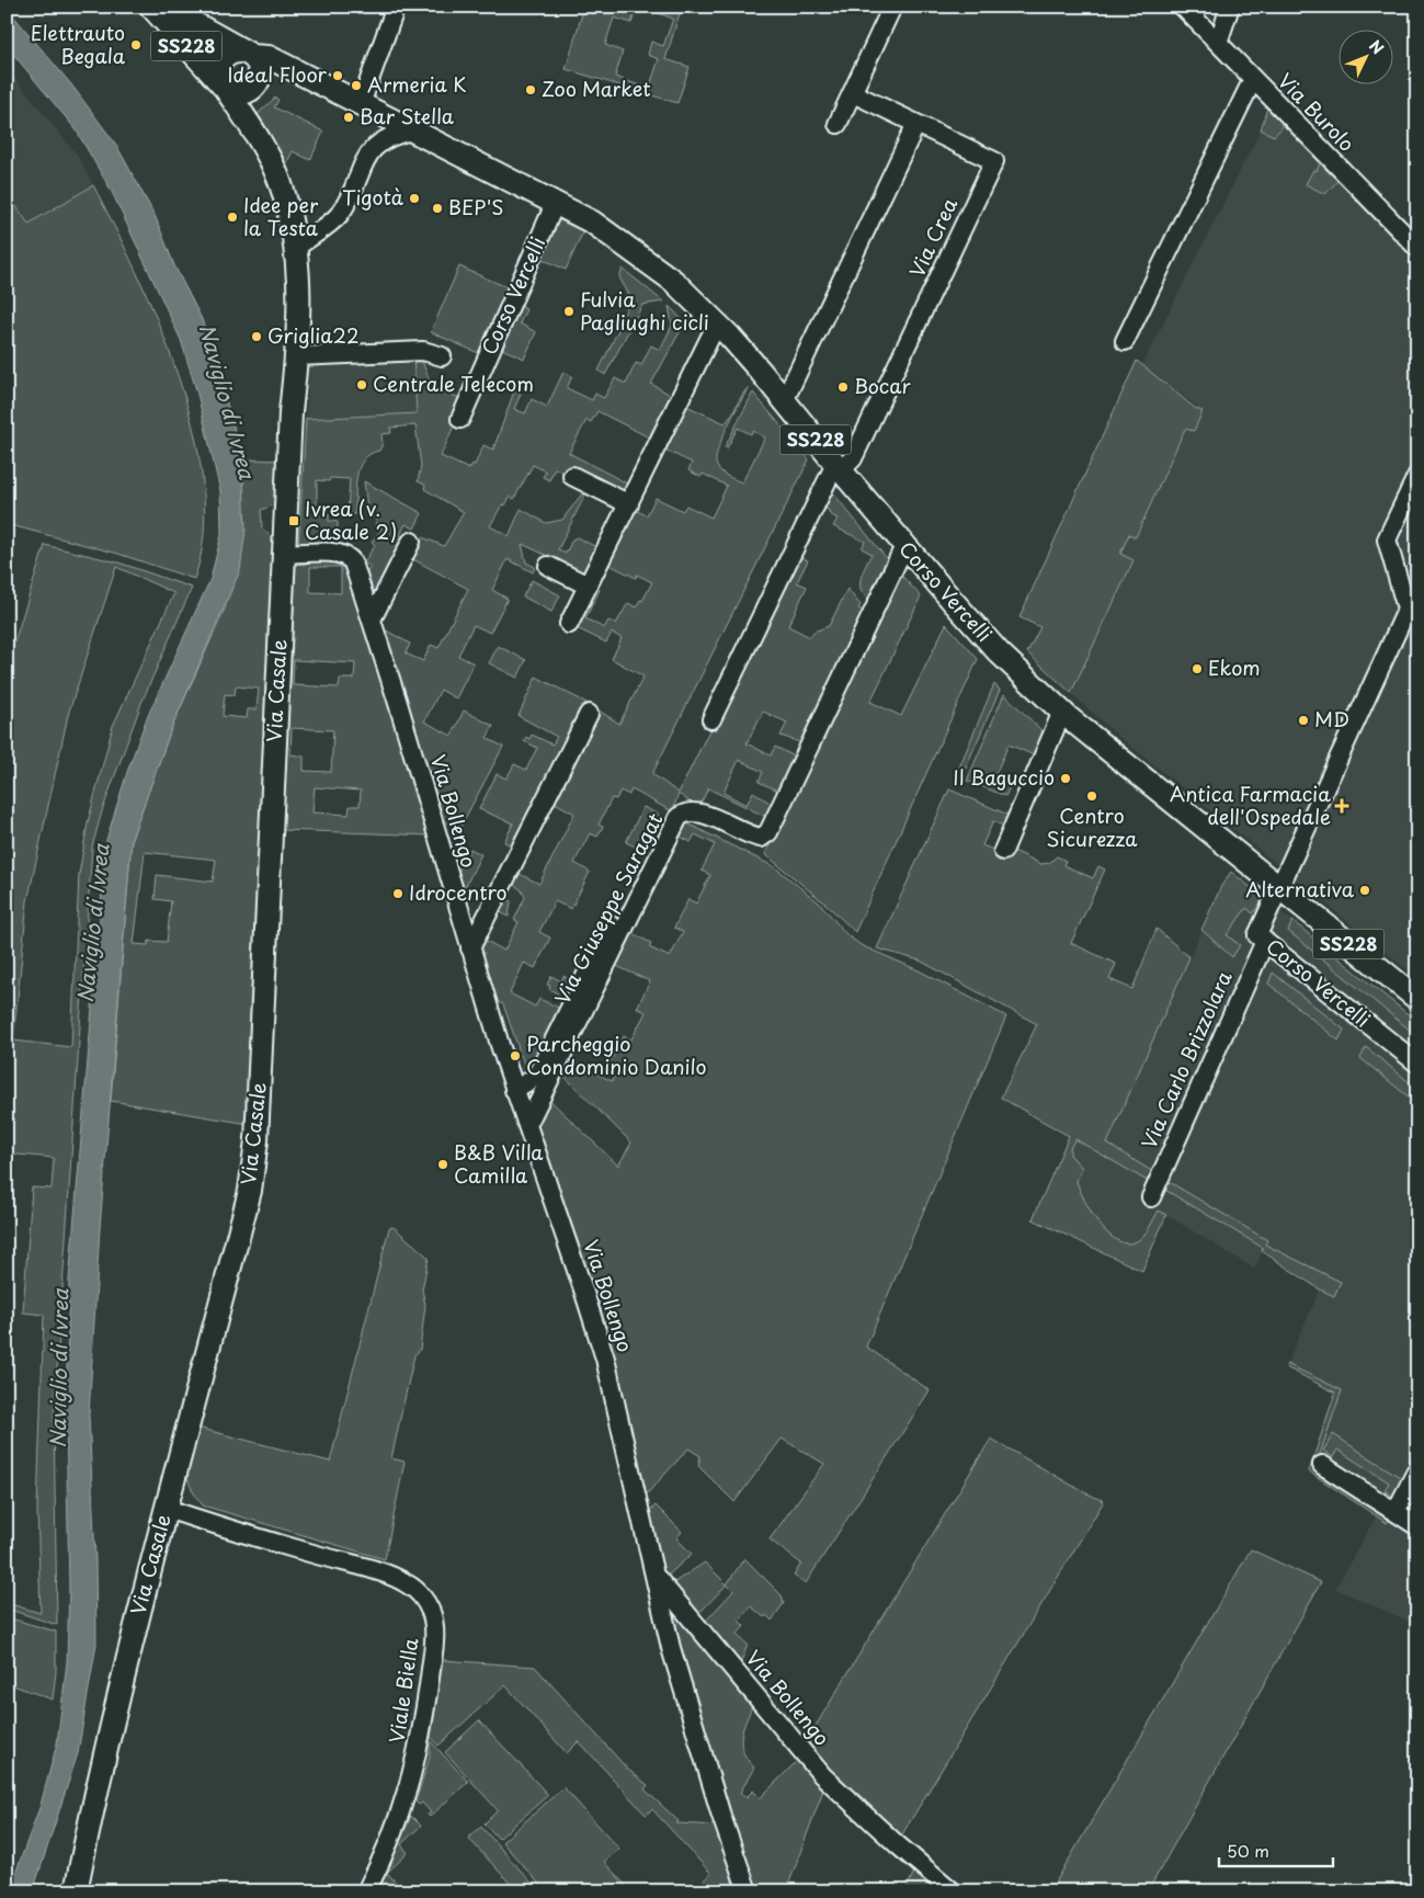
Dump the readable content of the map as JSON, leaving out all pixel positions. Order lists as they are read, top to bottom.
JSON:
{
  "streets": {
    "main road": ["SS228", "Corso Vercelli", "Via Casale"],
    "street": [
      "Via Burolo",
      "Via Crea",
      "Via Bollengo",
      "Via Giuseppe Saragat",
      "Via Carlo Brizzolara",
      "Viale Biella"
    ]
  },
  "crossings": [
    ["SS228", "Corso Vercelli"],
    ["SS228", "Via Casale"],
    ["Via Crea", "Corso Vercelli"],
    ["Corso Vercelli", "Via Casale"],
    ["Corso Vercelli", "Via Giuseppe Saragat"],
    ["Corso Vercelli", "Via Carlo Brizzolara"],
    ["Via Casale", "Via Bollengo"],
    ["Via Casale", "Viale Biella"],
    ["Via Bollengo", "Via Giuseppe Saragat"]
  ],
  "water": ["Naviglio di Ivrea"],
  "places": {
    "other": [
      "Elettrauto Begala",
      "Ideal Floor",
      "Armeria K",
      "Zoo Market",
      "Bar Stella",
      "Tigotà",
      "BEP'S",
      "Idee per la Testa",
      "Fulvia Pagliughi cicli",
      "Griglia22",
      "Centrale Telecom",
      "Bocar",
      "Ekom",
      "MD",
      "Il Baguccio",
      "Centro Sicurezza",
      "Alternativa",
      "Idrocentro",
      "Parcheggio Condominio Danilo",
      "B&B Villa Camilla"
    ],
    "transit": ["Ivrea (v. Casale 2)"],
    "health": ["Antica Farmacia dell'Ospedale"]
  },
  "scale_bar": "50 m",
  "north": "top right"
}
